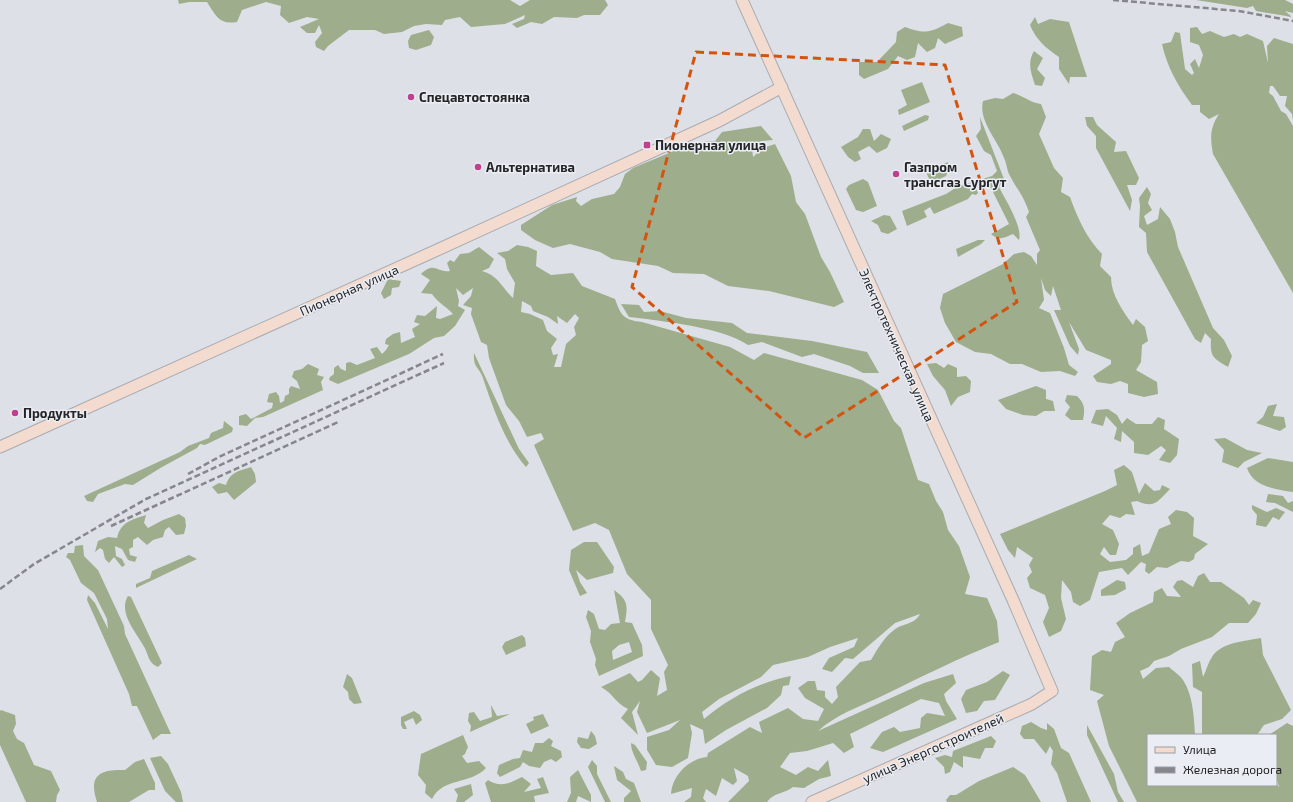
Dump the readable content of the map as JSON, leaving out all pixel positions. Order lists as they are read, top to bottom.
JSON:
{
  "streets": {
    "main road": ["Пионерная улица", "Электротехническая улица", "улица Энергостроителей"]
  },
  "crossings": [
    ["Пионерная улица", "Электротехническая улица"],
    ["Электротехническая улица", "улица Энергостроителей"]
  ],
  "places": {
    "other": [
      "Спецавтостоянка",
      "Альтернатива",
      "Газпром трансгаз Сургут",
      "Продукты"
    ],
    "transit": ["Пионерная улица"]
  },
  "legend": ["Улица", "Железная дорога"]
}
